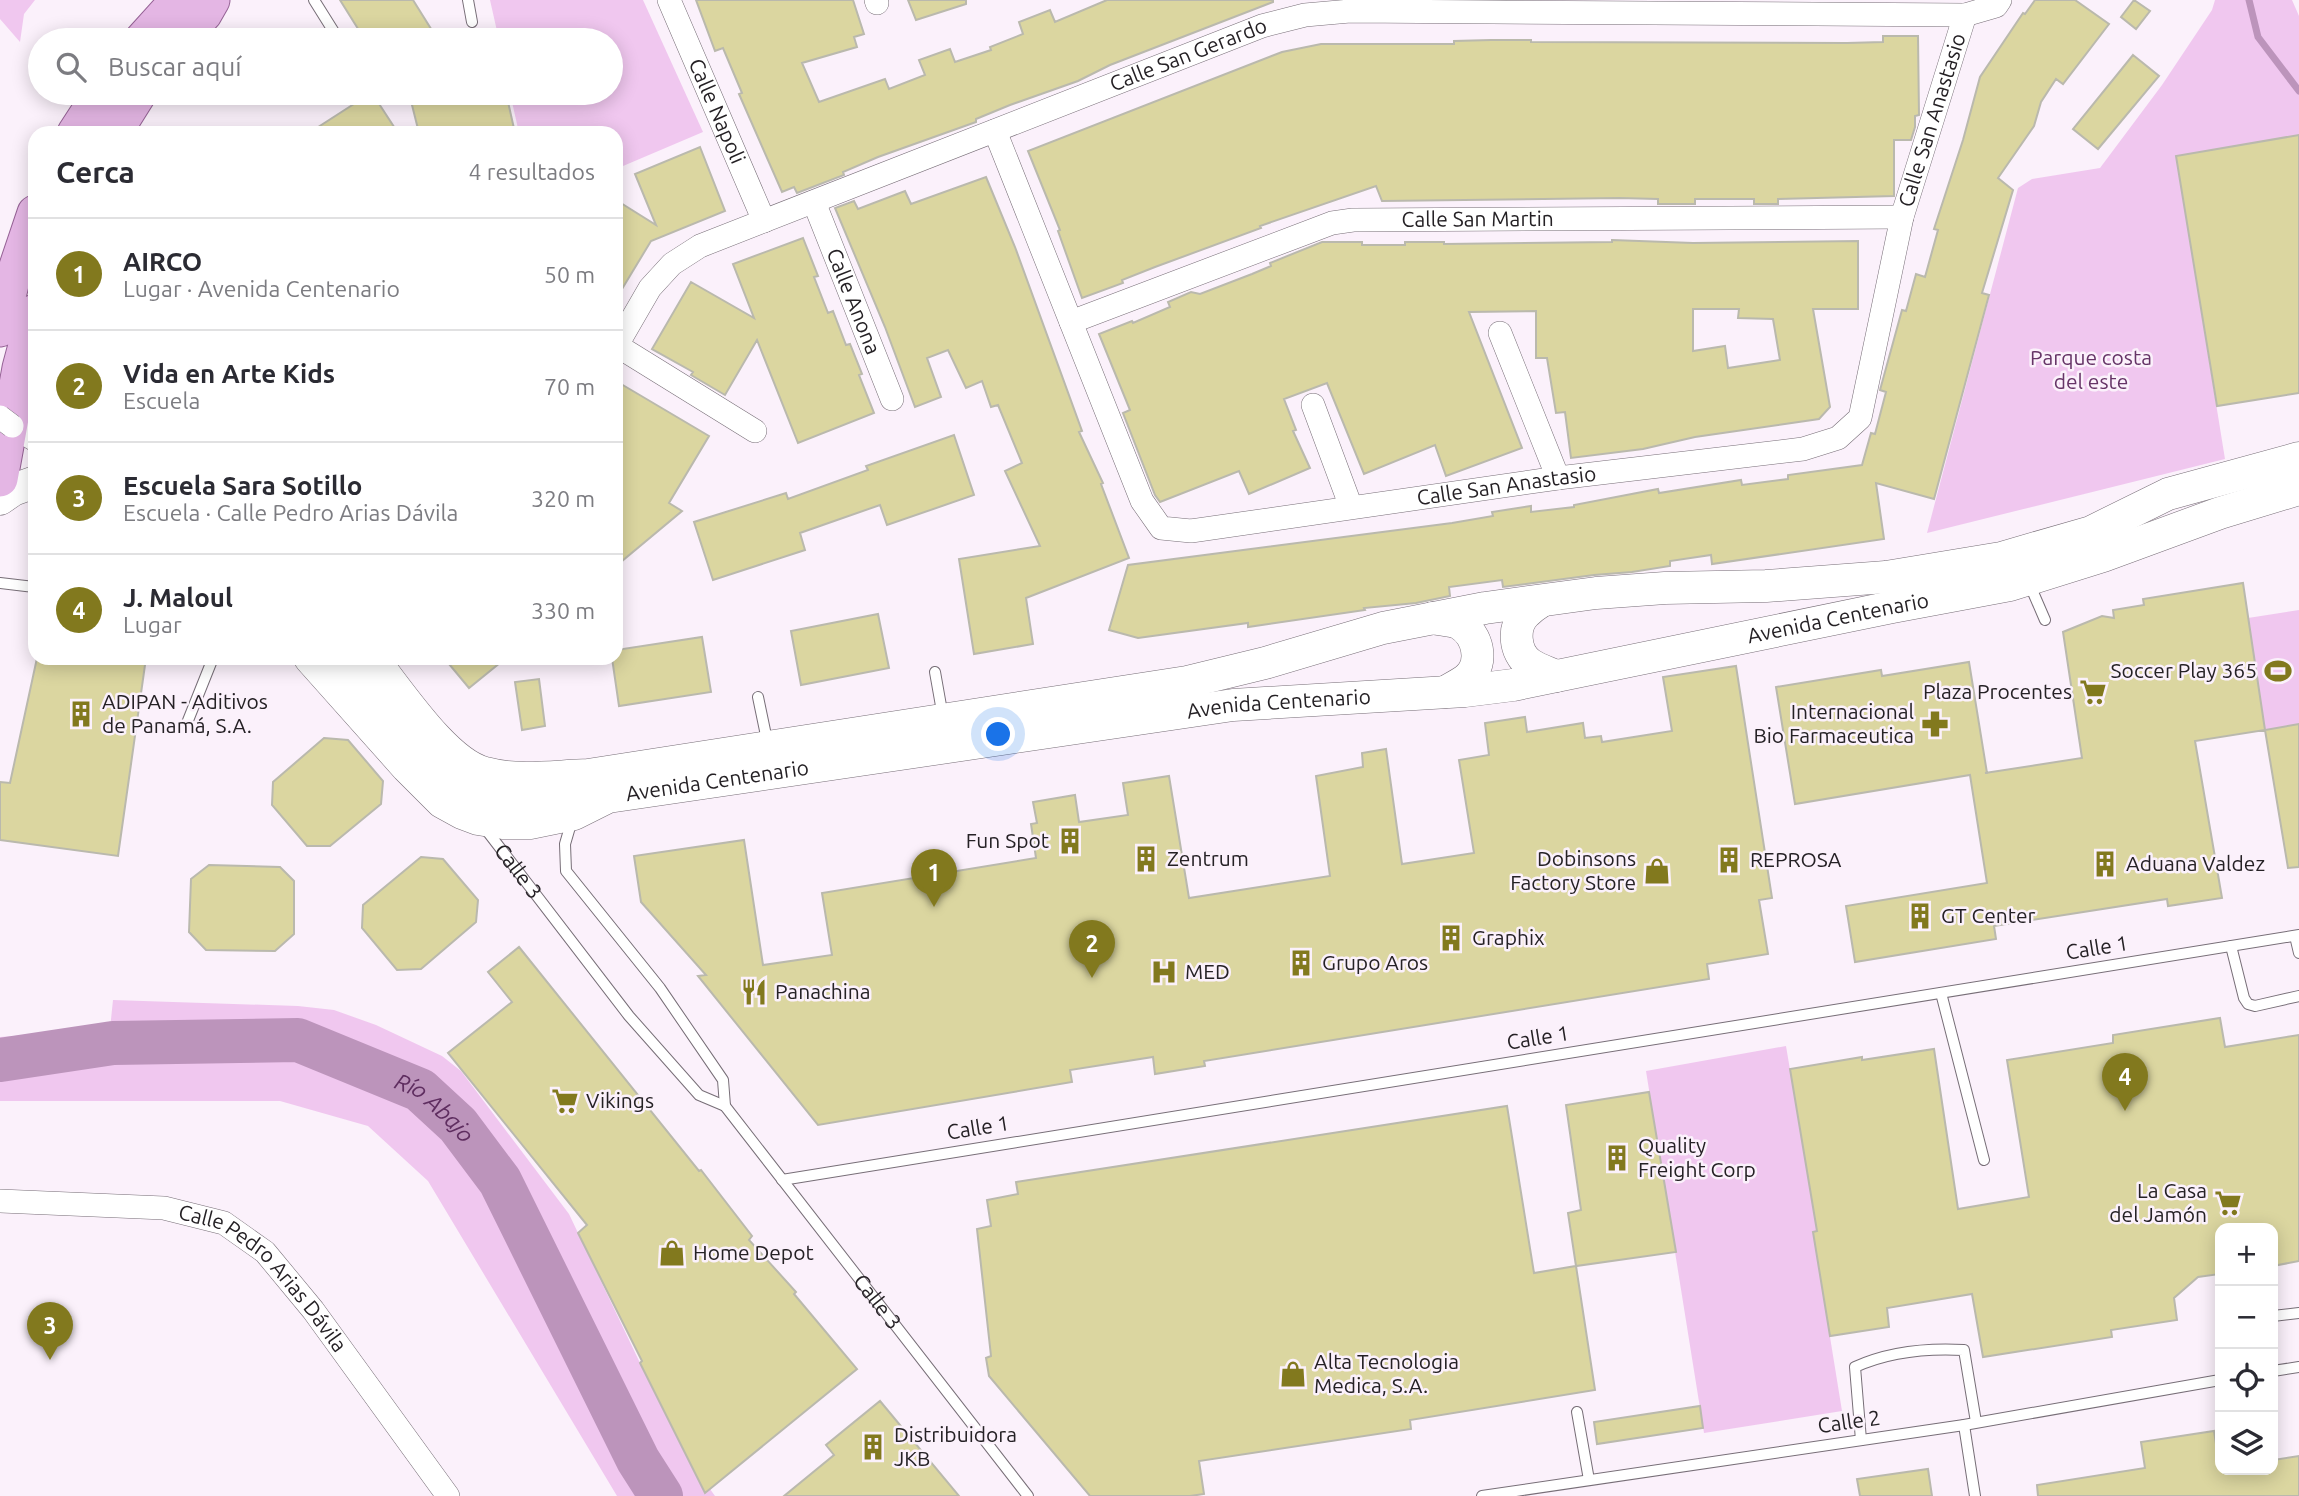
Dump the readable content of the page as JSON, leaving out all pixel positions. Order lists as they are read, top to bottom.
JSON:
{
  "streets": {
    "main road": ["Avenida Centenario"],
    "street": [
      "Calle San Gerardo",
      "Calle Napoli",
      "Calle San Anastasio",
      "Calle San Martin",
      "Calle Anona",
      "Calle Pedro Arias Dávila"
    ],
    "lane": ["Calle 3", "Calle 1", "Calle 2"]
  },
  "crossings": [
    ["Calle San Gerardo", "Calle Napoli"],
    ["Calle San Gerardo", "Calle San Anastasio"],
    ["Calle San Gerardo", "Calle Anona"],
    ["Calle San Anastasio", "Calle San Martin"],
    ["Avenida Centenario", "Calle 3"],
    ["Calle 3", "Calle 1"]
  ],
  "water": ["Río Abajo"],
  "parks": ["Parque costa del este"],
  "places": {
    "sports": ["Soccer Play 365"],
    "supermarket": ["Plaza Procentes", "Vikings", "La Casa del Jamón"],
    "building": [
      "ADIPAN - Aditivos de Panamá, S.A.",
      "Fun Spot",
      "Zentrum",
      "REPROSA",
      "Aduana Valdez",
      "GT Center",
      "Graphix",
      "Grupo Aros",
      "Quality Freight Corp",
      "Distribuidora JKB"
    ],
    "pharmacy": ["Internacional Bio Farmaceutica"],
    "shop": ["Dobinsons Factory Store", "Home Depot", "Alta Tecnologia Medica, S.A."],
    "hospital": ["MED"],
    "restaurant": ["Panachina"]
  },
  "page": {
    "search": "Buscar aquí",
    "heading": ["Cerca", "4 resultados"],
    "list": [
      {
        "mark": "1",
        "name": "AIRCO",
        "note": "Lugar · Avenida Centenario",
        "value": "50 m"
      },
      {
        "mark": "2",
        "name": "Vida en Arte Kids",
        "note": "Escuela",
        "value": "70 m"
      },
      {
        "mark": "3",
        "name": "Escuela Sara Sotillo",
        "note": "Escuela · Calle Pedro Arias Dávila",
        "value": "320 m"
      },
      {
        "mark": "4",
        "name": "J. Maloul",
        "note": "Lugar",
        "value": "330 m"
      }
    ],
    "pins": [
      "1",
      "2",
      "4",
      "3"
    ],
    "map_buttons": ["+", "−"]
  }
}
